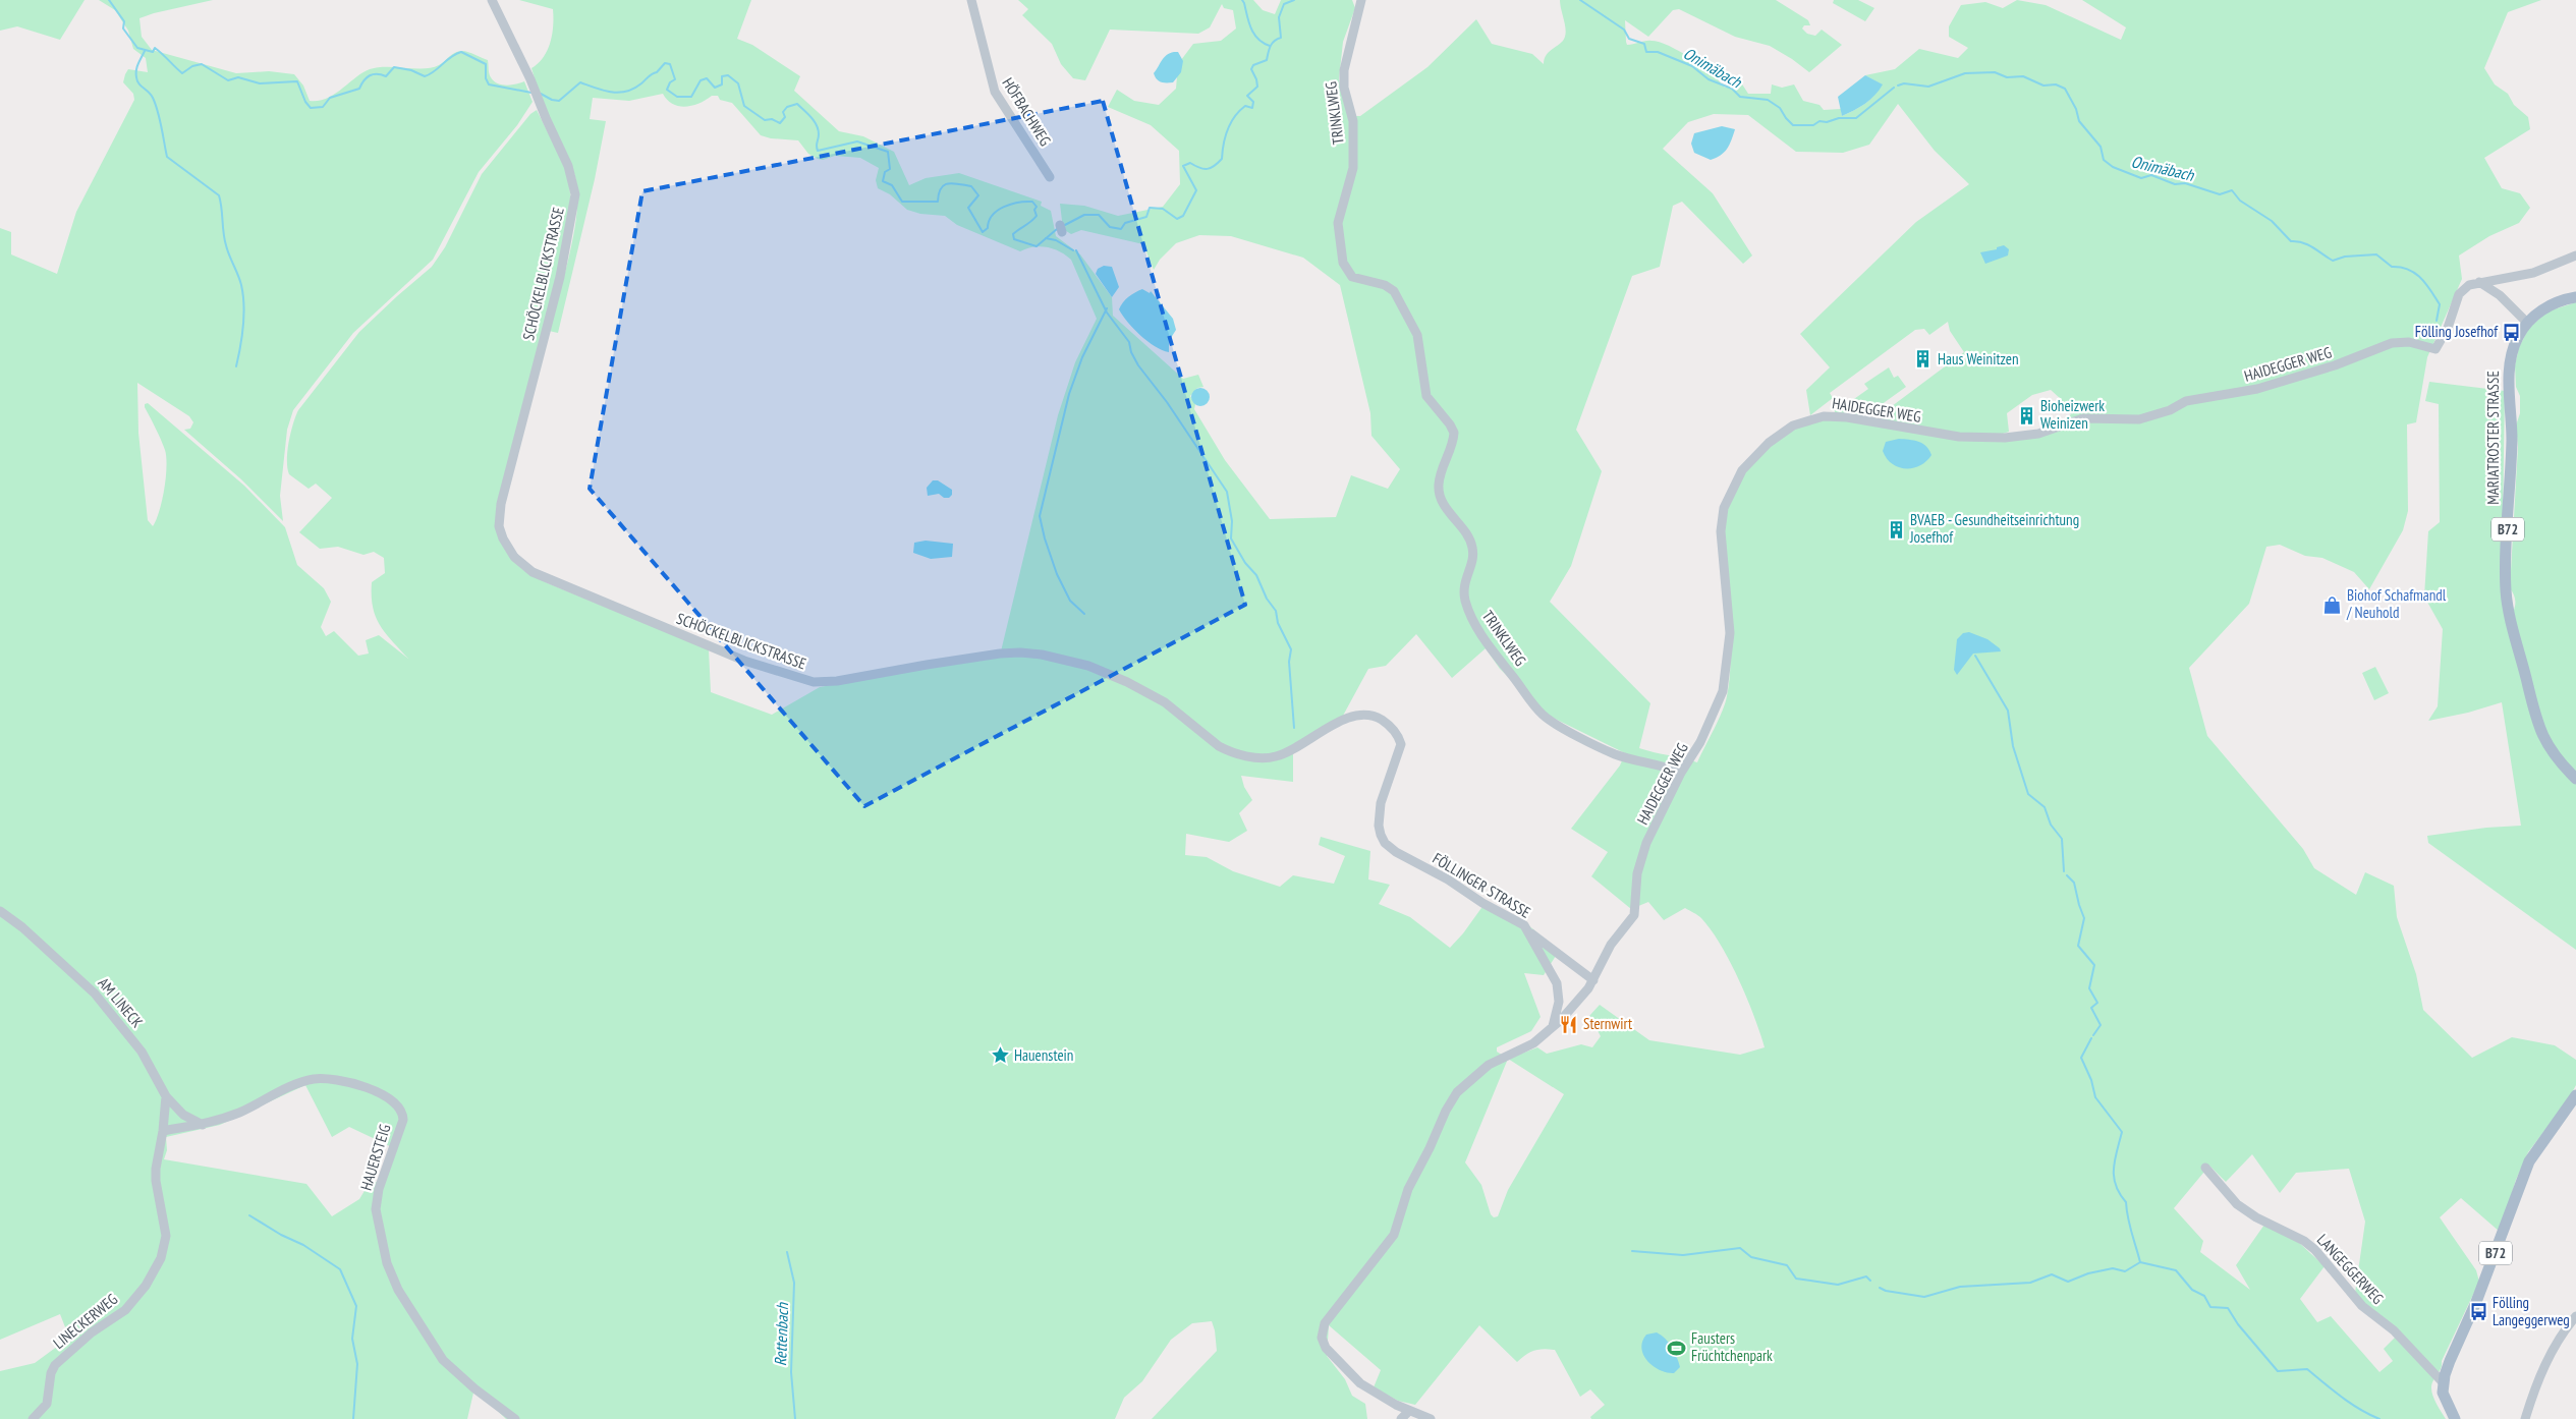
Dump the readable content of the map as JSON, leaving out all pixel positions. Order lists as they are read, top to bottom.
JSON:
{
  "streets": {
    "main road": ["MARIATROSTER STRASSE", "B72"],
    "street": [
      "HÖFBACHWEG",
      "TRINKLWEG",
      "SCHÖCKELBLICKSTRASSE",
      "HAIDEGGER WEG",
      "FÖLLINGER STRASSE",
      "AM LINECK",
      "HAUERSTEIG",
      "LANGEGGERWEG",
      "LINECKERWEG"
    ]
  },
  "crossings": [
    ["TRINKLWEG", "HAIDEGGER WEG"],
    ["SCHÖCKELBLICKSTRASSE", "FÖLLINGER STRASSE"],
    ["HAIDEGGER WEG", "FÖLLINGER STRASSE"],
    ["B72", "LANGEGGERWEG"],
    ["AM LINECK", "HAUERSTEIG"],
    ["AM LINECK", "LINECKERWEG"],
    ["HAUERSTEIG", "LINECKERWEG"]
  ],
  "water": ["Onimäbach", "Rettenbach"],
  "places": {
    "bus stop": ["Fölling Josefhof", "Fölling Langeggerweg"],
    "building": ["Haus Weinitzen", "Bioheizwerk Weinizen", "BVAEB - Gesundheitseinrichtung Josefhof"],
    "shop": ["Biohof Schafmandl / Neuhold"],
    "restaurant": ["Sternwirt"],
    "place": ["Hauenstein"],
    "sports": ["Fausters Früchtchenpark"]
  }
}
